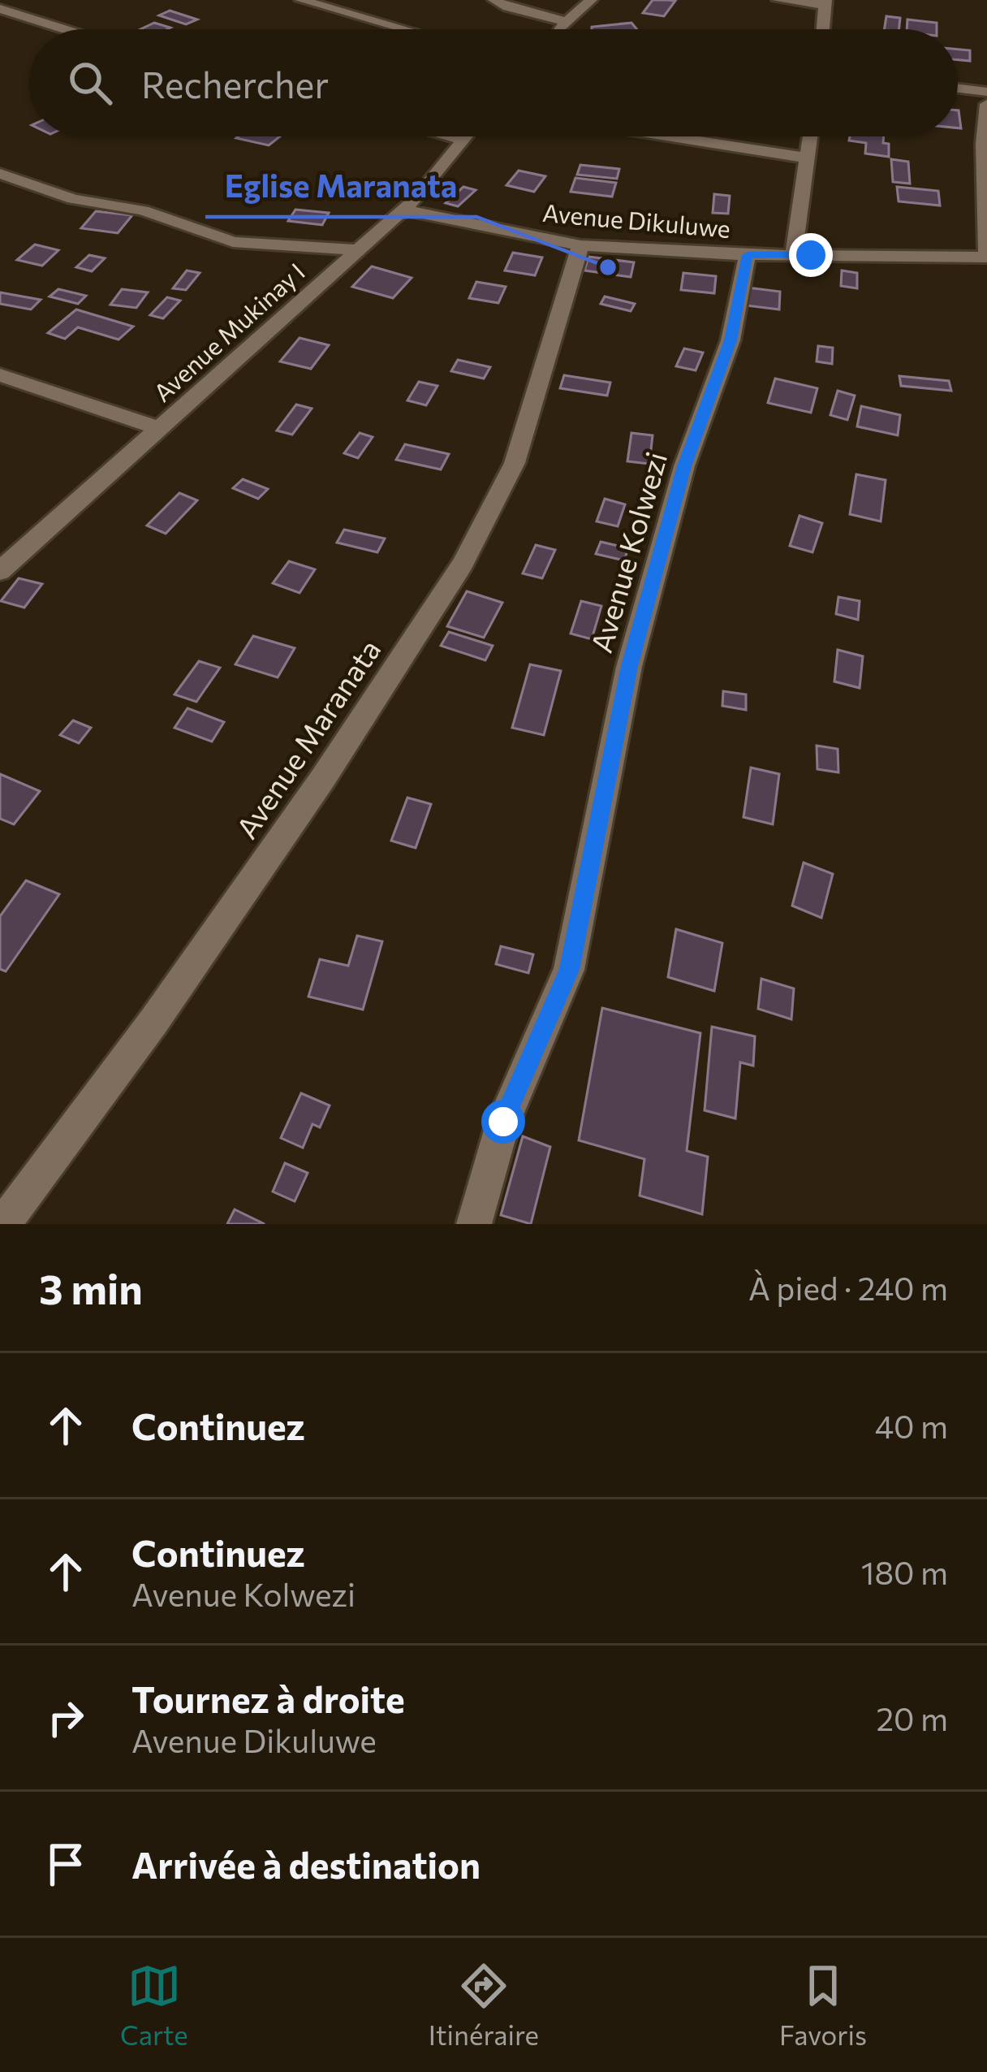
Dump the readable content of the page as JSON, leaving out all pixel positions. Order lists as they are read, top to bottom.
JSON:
{
  "streets": {
    "street": [
      "Avenue Dikuluwe",
      "Avenue Mukinay I",
      "Avenue Kolwezi",
      "Avenue Maranata"
    ]
  },
  "crossings": [
    ["Avenue Dikuluwe", "Avenue Mukinay I"],
    ["Avenue Dikuluwe", "Avenue Kolwezi"],
    ["Avenue Dikuluwe", "Avenue Maranata"]
  ],
  "places": ["Eglise Maranata"],
  "page": {
    "search": "Rechercher",
    "heading": ["3 min", "À pied · 240 m"],
    "list": [
      ["Continuez", "40 m"],
      ["Continuez", "Avenue Kolwezi", "180 m"],
      ["Tournez à droite", "Avenue Dikuluwe", "20 m"],
      "Arrivée à destination"
    ],
    "nav": ["Carte", "Itinéraire", "Favoris"]
  }
}
